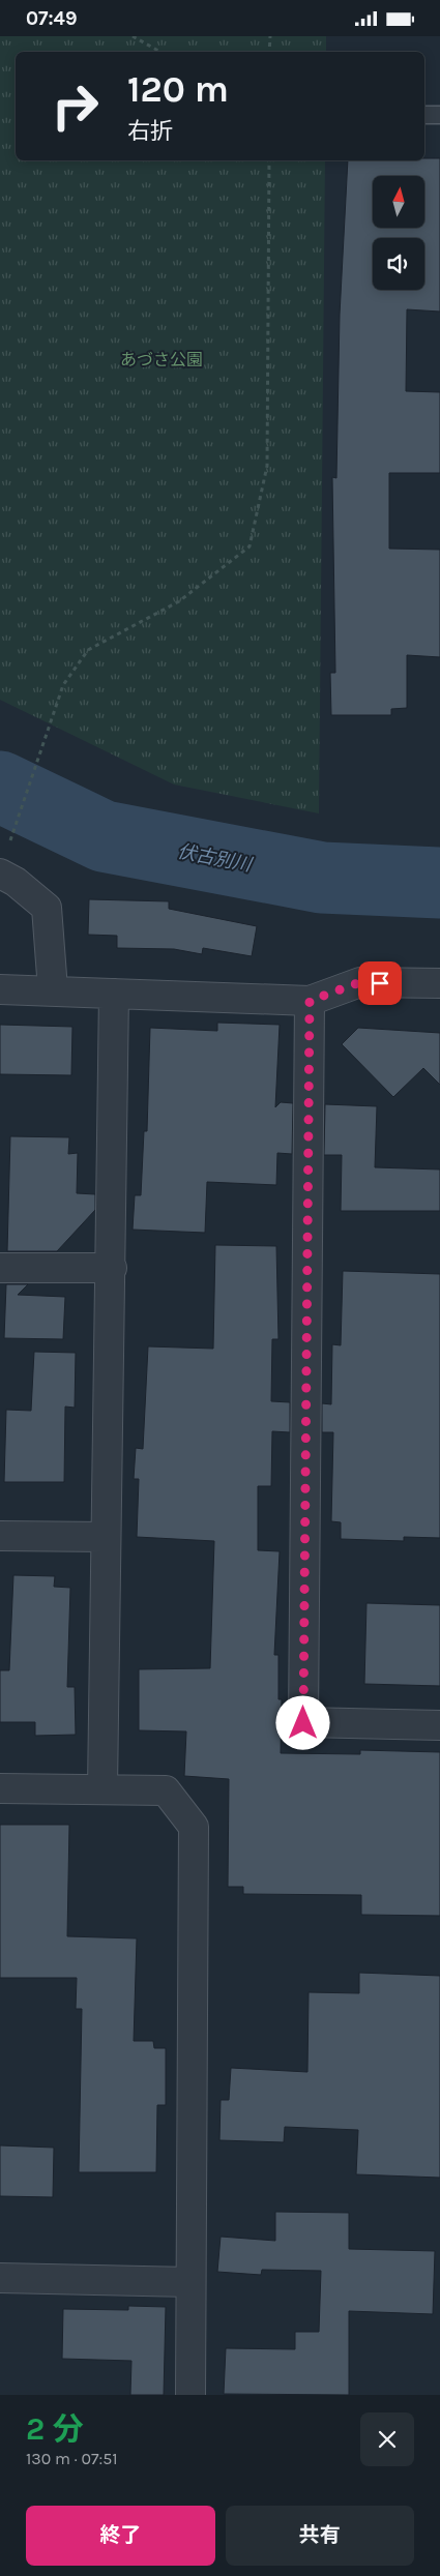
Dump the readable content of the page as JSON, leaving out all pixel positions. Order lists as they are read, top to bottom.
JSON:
{
  "water": ["伏古別川"],
  "parks": ["あづさ公園"],
  "north": "top",
  "page": {
    "status": "07:49",
    "turn": ["120 m", "右折"],
    "heading": ["2 分", "130 m · 07:51"],
    "buttons": ["終了", "共有"]
  }
}
